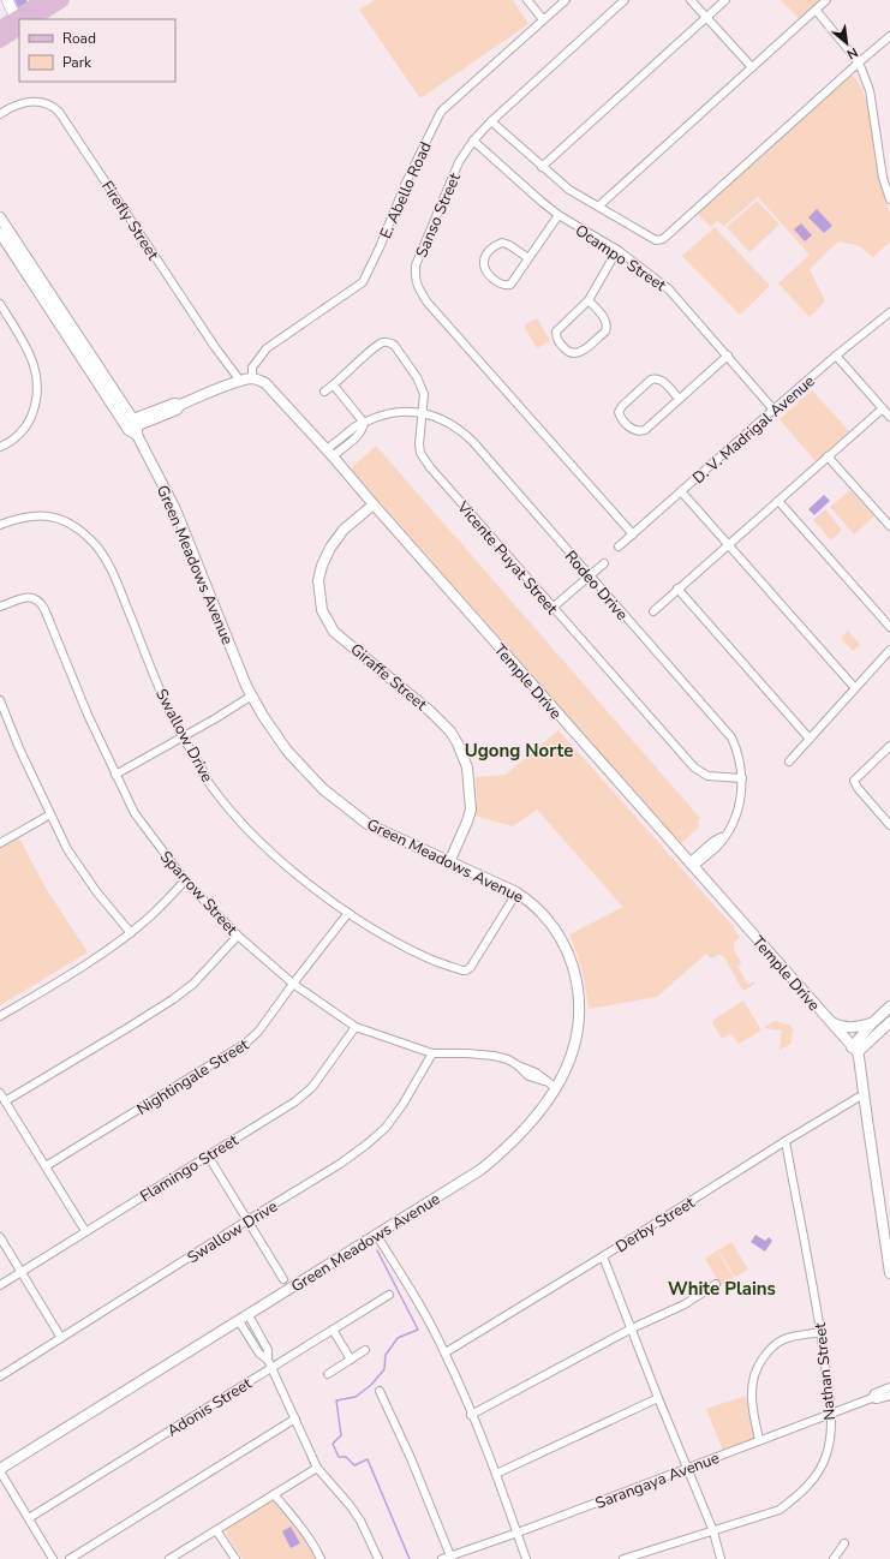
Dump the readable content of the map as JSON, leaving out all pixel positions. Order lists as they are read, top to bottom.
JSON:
{
  "streets": {
    "street": [
      "E. Abello Road",
      "Sanso Street",
      "Firefly Street",
      "Ocampo Street",
      "D. V. Madrigal Avenue",
      "Vicente Puyat Street",
      "Green Meadows Avenue",
      "Rodeo Drive",
      "Giraffe Street",
      "Temple Drive",
      "Swallow Drive",
      "Sparrow Street",
      "Nightingale Street",
      "Flamingo Street",
      "Derby Street",
      "Nathan Street",
      "Adonis Street",
      "Sarangaya Avenue"
    ]
  },
  "crossings": [
    ["E. Abello Road", "Temple Drive"],
    ["Sanso Street", "Ocampo Street"],
    ["Sanso Street", "D. V. Madrigal Avenue"],
    ["Ocampo Street", "D. V. Madrigal Avenue"],
    ["Vicente Puyat Street", "Rodeo Drive"],
    ["Green Meadows Avenue", "Giraffe Street"],
    ["Green Meadows Avenue", "Sparrow Street"],
    ["Rodeo Drive", "Temple Drive"],
    ["Giraffe Street", "Temple Drive"],
    ["Swallow Drive", "Sparrow Street"],
    ["Swallow Drive", "Nightingale Street"],
    ["Sparrow Street", "Nightingale Street"],
    ["Sparrow Street", "Flamingo Street"],
    ["Derby Street", "Nathan Street"],
    ["Nathan Street", "Sarangaya Avenue"]
  ],
  "districts": ["Ugong Norte", "White Plains"],
  "legend": ["Road", "Park"],
  "north": "bottom right"
}
